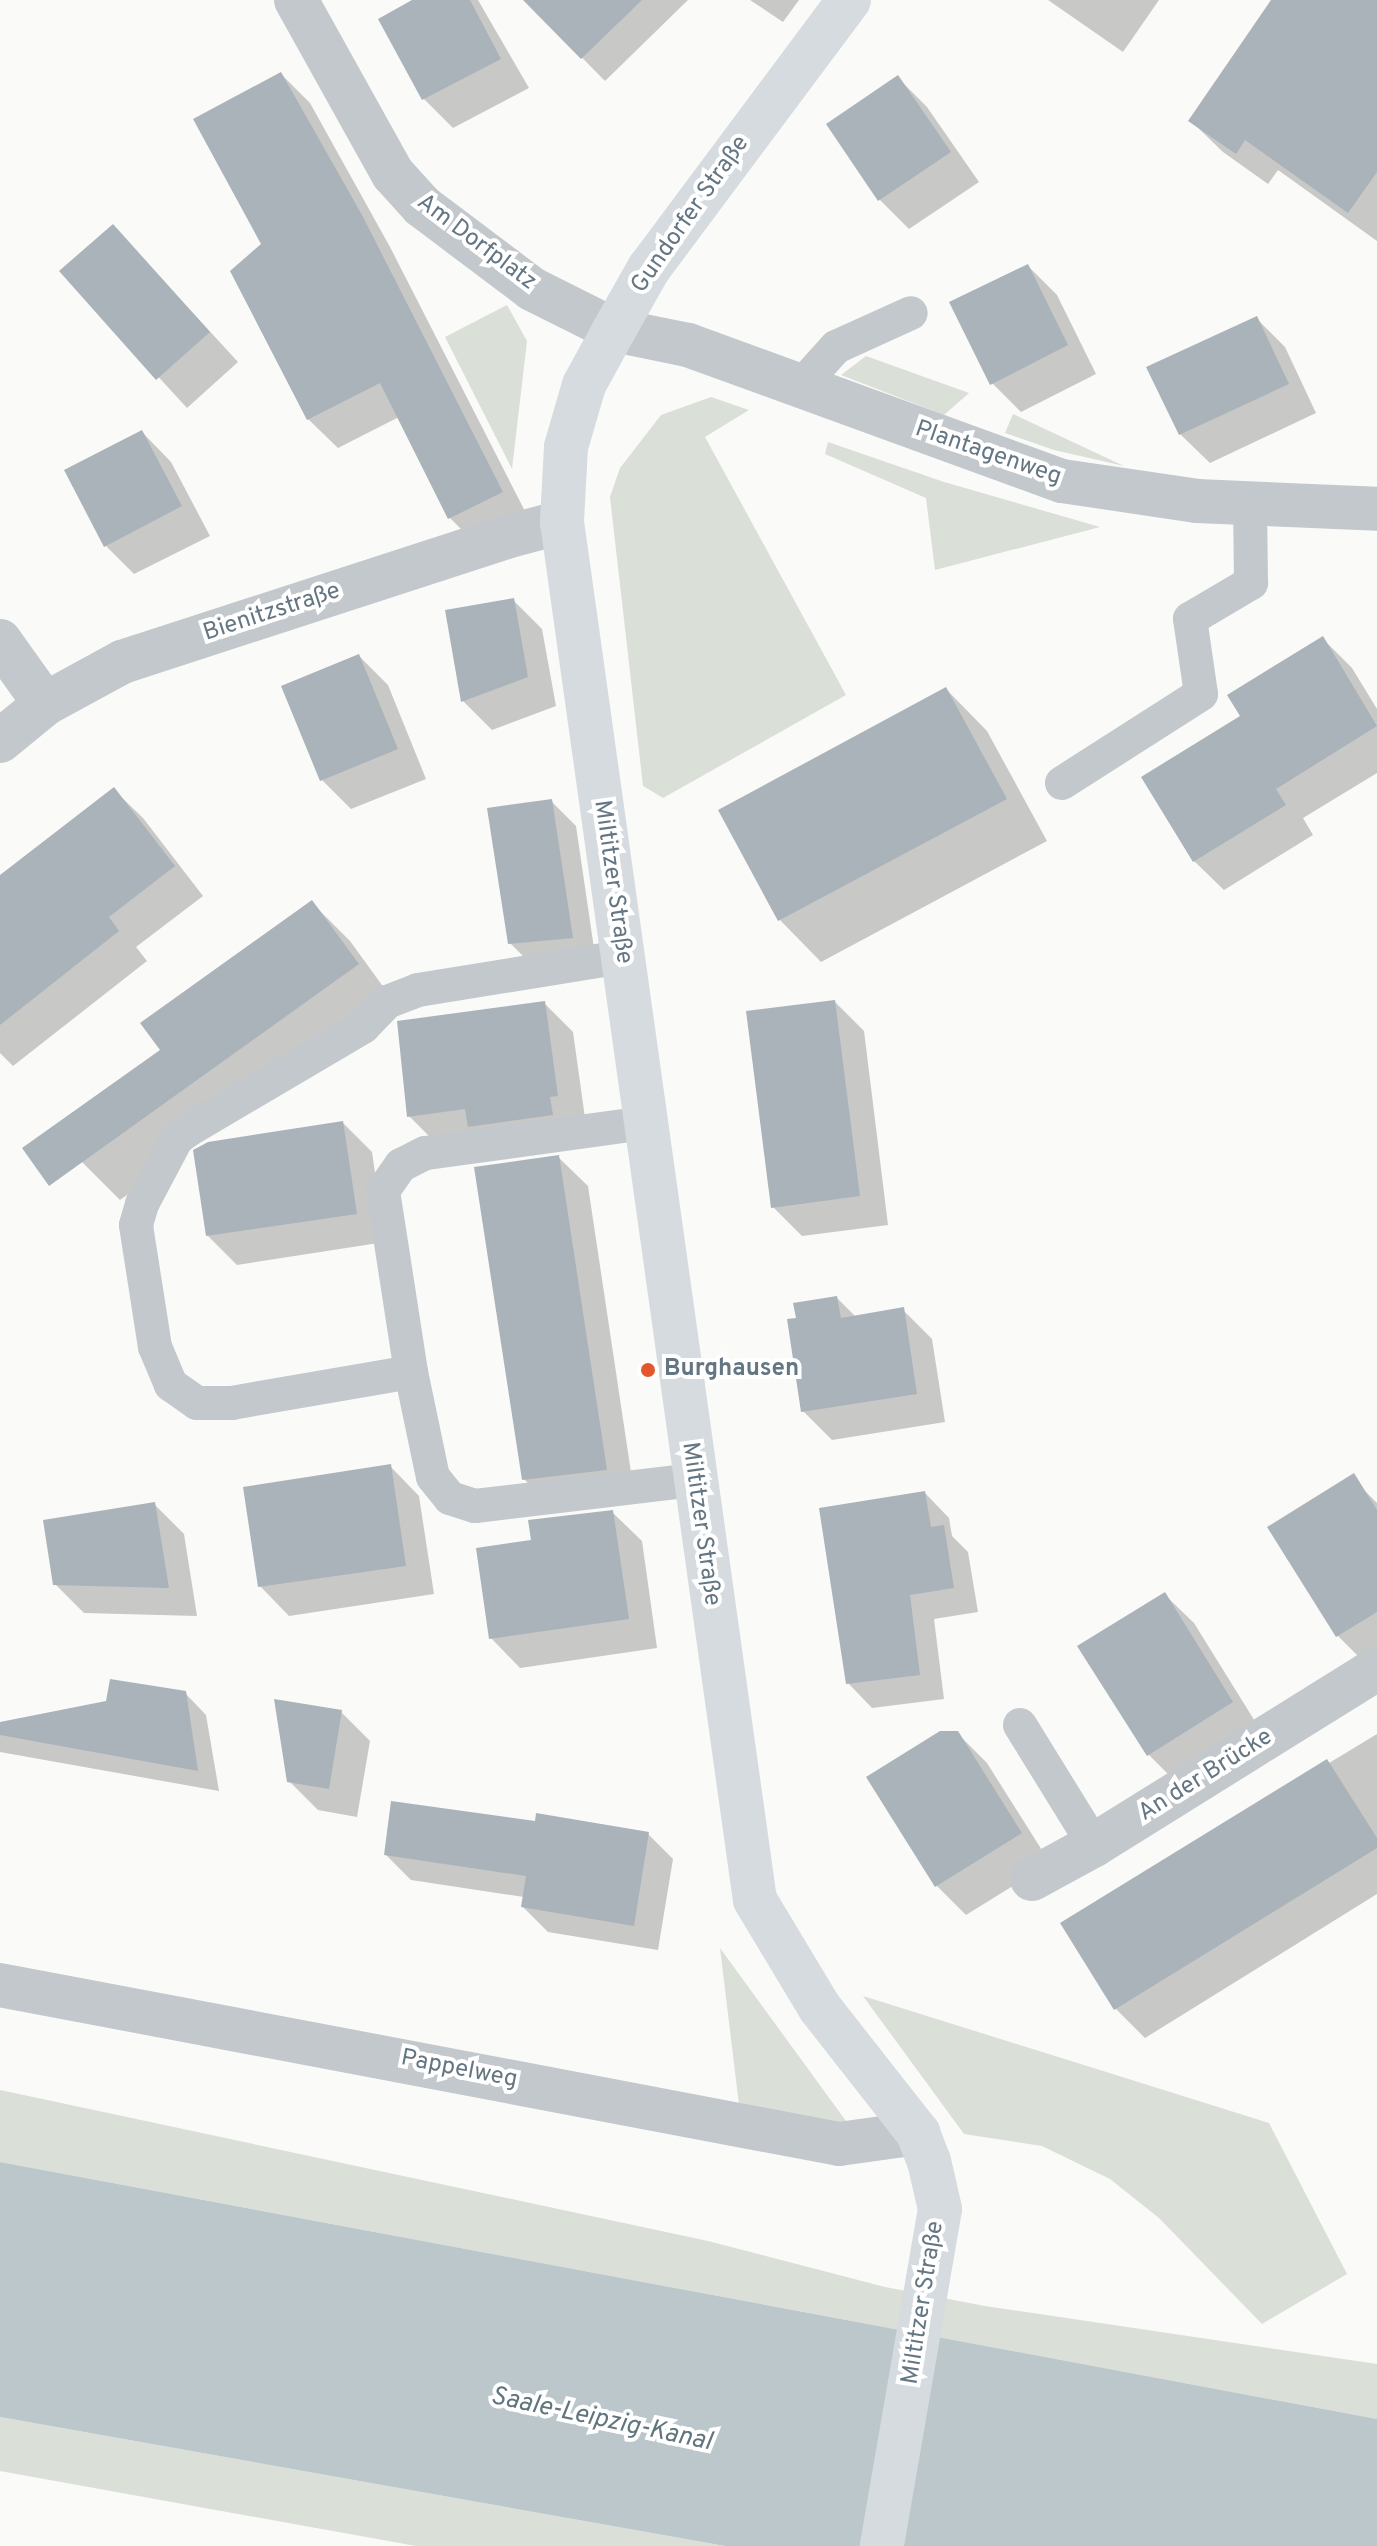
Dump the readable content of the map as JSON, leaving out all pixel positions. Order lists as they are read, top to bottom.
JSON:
{
  "streets": {
    "street": [
      "Gundorfer Straße",
      "Am Dorfplatz",
      "Plantagenweg",
      "Bienitzstraße",
      "Miltitzer Straße",
      "An der Brücke",
      "Pappelweg"
    ]
  },
  "crossings": [
    ["Gundorfer Straße", "Am Dorfplatz"],
    ["Gundorfer Straße", "Plantagenweg"],
    ["Gundorfer Straße", "Miltitzer Straße"],
    ["Am Dorfplatz", "Plantagenweg"],
    ["Bienitzstraße", "Miltitzer Straße"],
    ["Miltitzer Straße", "Pappelweg"]
  ],
  "water": ["Saale-Leipzig-Kanal"],
  "places": ["Burghausen"]
}
